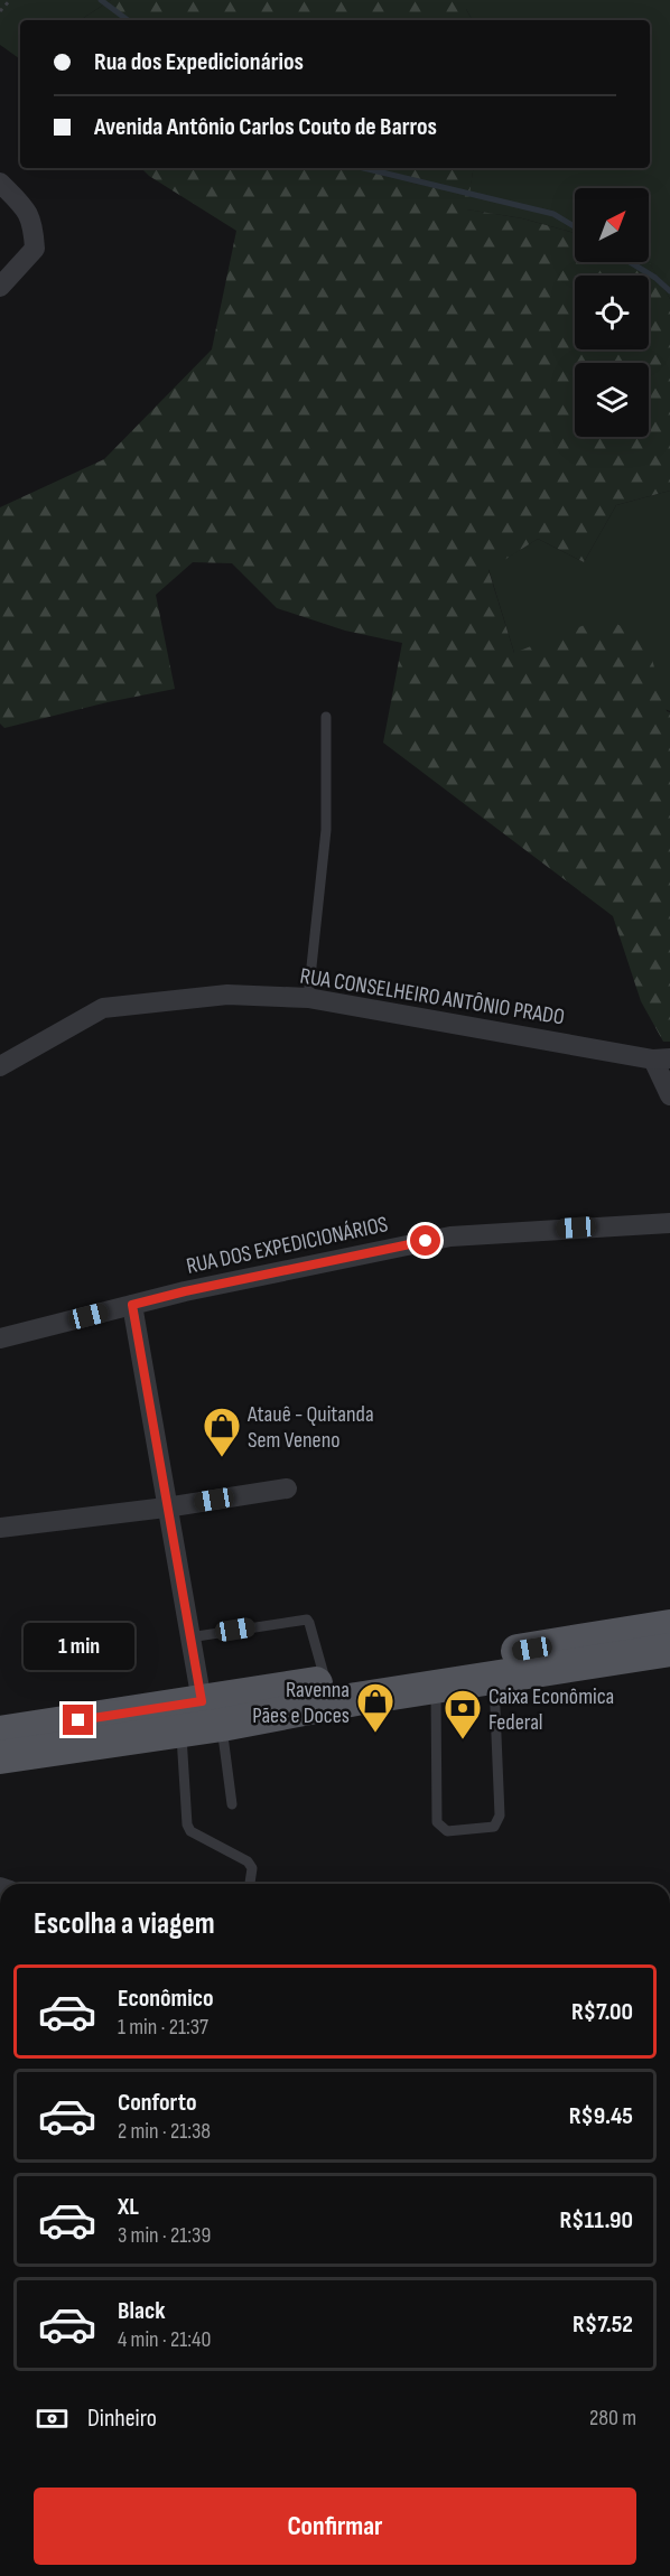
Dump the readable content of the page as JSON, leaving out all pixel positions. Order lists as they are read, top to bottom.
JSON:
{
  "streets": {
    "street": ["RUA CONSELHEIRO ANTÔNIO PRADO", "RUA DOS EXPEDICIONÁRIOS"]
  },
  "places": {
    "shop": ["Atauê - Quitanda Sem Veneno", "Ravenna Pães e Doces"],
    "bank": ["Caixa Econômica Federal"]
  },
  "north": "top right",
  "page": {
    "banner": ["Rua dos Expedicionários", "Avenida Antônio Carlos Couto de Barros"],
    "bubble": "1 min",
    "heading": "Escolha a viagem",
    "list": [
      {
        "name": "Econômico",
        "note": "1 min · 21:37",
        "value": "R$7.00"
      },
      {
        "name": "Conforto",
        "note": "2 min · 21:38",
        "value": "R$9.45"
      },
      {
        "name": "XL",
        "note": "3 min · 21:39",
        "value": "R$11.90"
      },
      {
        "name": "Black",
        "note": "4 min · 21:40",
        "value": "R$7.52"
      }
    ],
    "pay": ["Dinheiro", "280 m"],
    "buttons": "Confirmar"
  }
}
